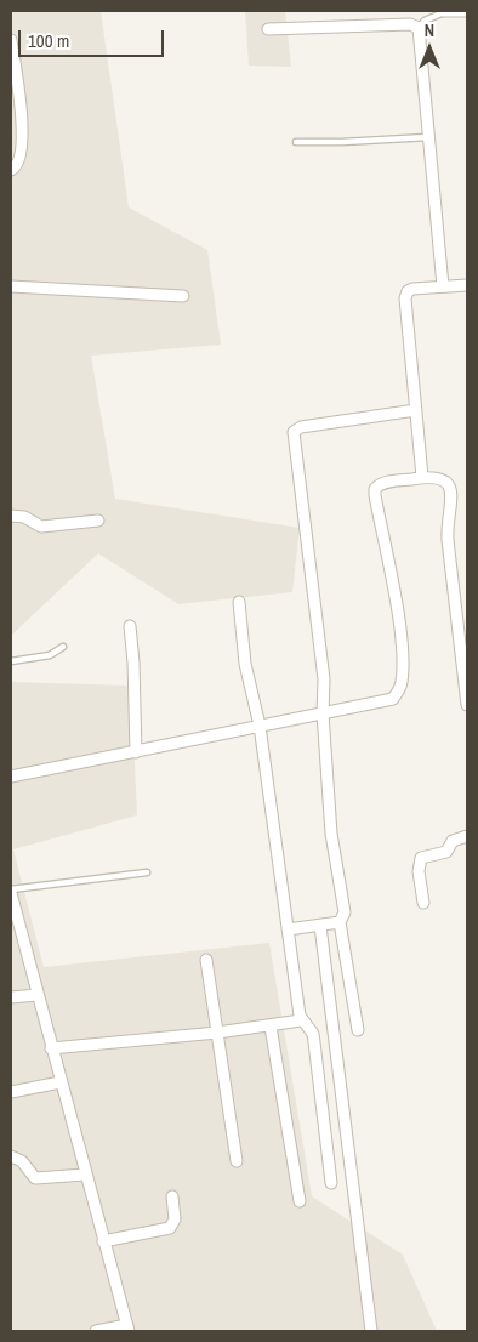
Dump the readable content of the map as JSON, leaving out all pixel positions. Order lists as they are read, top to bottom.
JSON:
{
  "scale_bar": "100 m",
  "north": "top"
}
